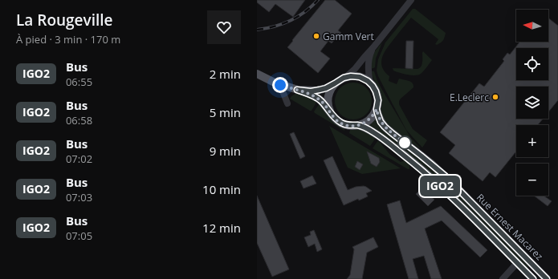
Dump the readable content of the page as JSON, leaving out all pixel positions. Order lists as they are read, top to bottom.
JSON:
{
  "streets": {
    "main road": ["Rue Ernest Macarez"]
  },
  "places": ["Gamm Vert", "E.Leclerc"],
  "lines": ["bus line IGO2"],
  "north": "left",
  "page": {
    "heading": ["La Rougeville", "À pied · 3 min · 170 m"],
    "on_map": "IGO2",
    "map_buttons": ["+", "−"],
    "list": [
      {
        "mark": "IGO2",
        "name": "Bus",
        "note": "06:55",
        "value": "2 min"
      },
      {
        "mark": "IGO2",
        "name": "Bus",
        "note": "06:58",
        "value": "5 min"
      },
      {
        "mark": "IGO2",
        "name": "Bus",
        "note": "07:02",
        "value": "9 min"
      },
      {
        "mark": "IGO2",
        "name": "Bus",
        "note": "07:03",
        "value": "10 min"
      },
      {
        "mark": "IGO2",
        "name": "Bus",
        "note": "07:05",
        "value": "12 min"
      }
    ]
  }
}
